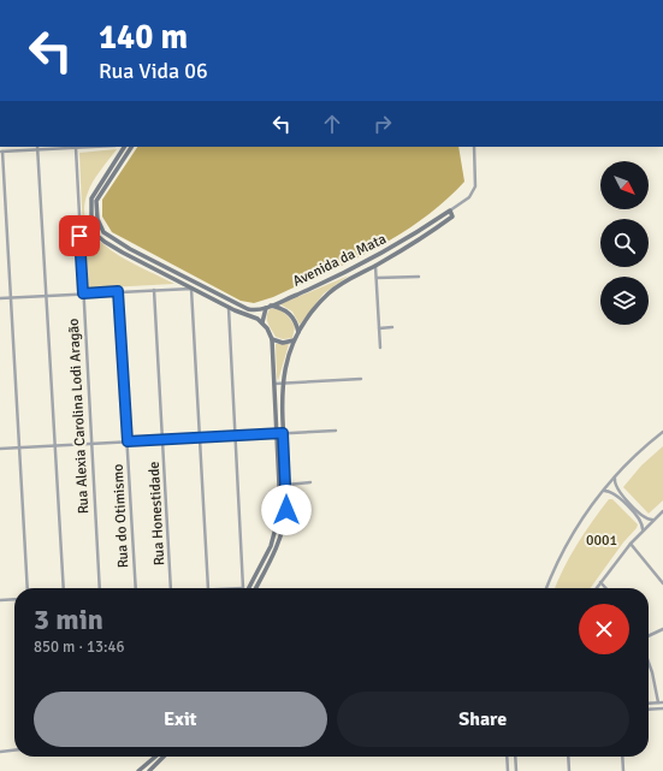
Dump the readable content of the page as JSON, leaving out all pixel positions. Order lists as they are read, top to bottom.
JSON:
{
  "streets": {
    "street": [
      "Avenida da Mata",
      "Rua Alexia Carolina Lodi Aragão",
      "Rua Honestidade",
      "Rua do Otimismo"
    ]
  },
  "parks": ["0001"],
  "north": "bottom right",
  "page": {
    "turn": ["140 m", "Rua Vida 06"],
    "heading": ["3 min", "850 m · 13:46"],
    "buttons": ["Exit", "Share"]
  }
}
